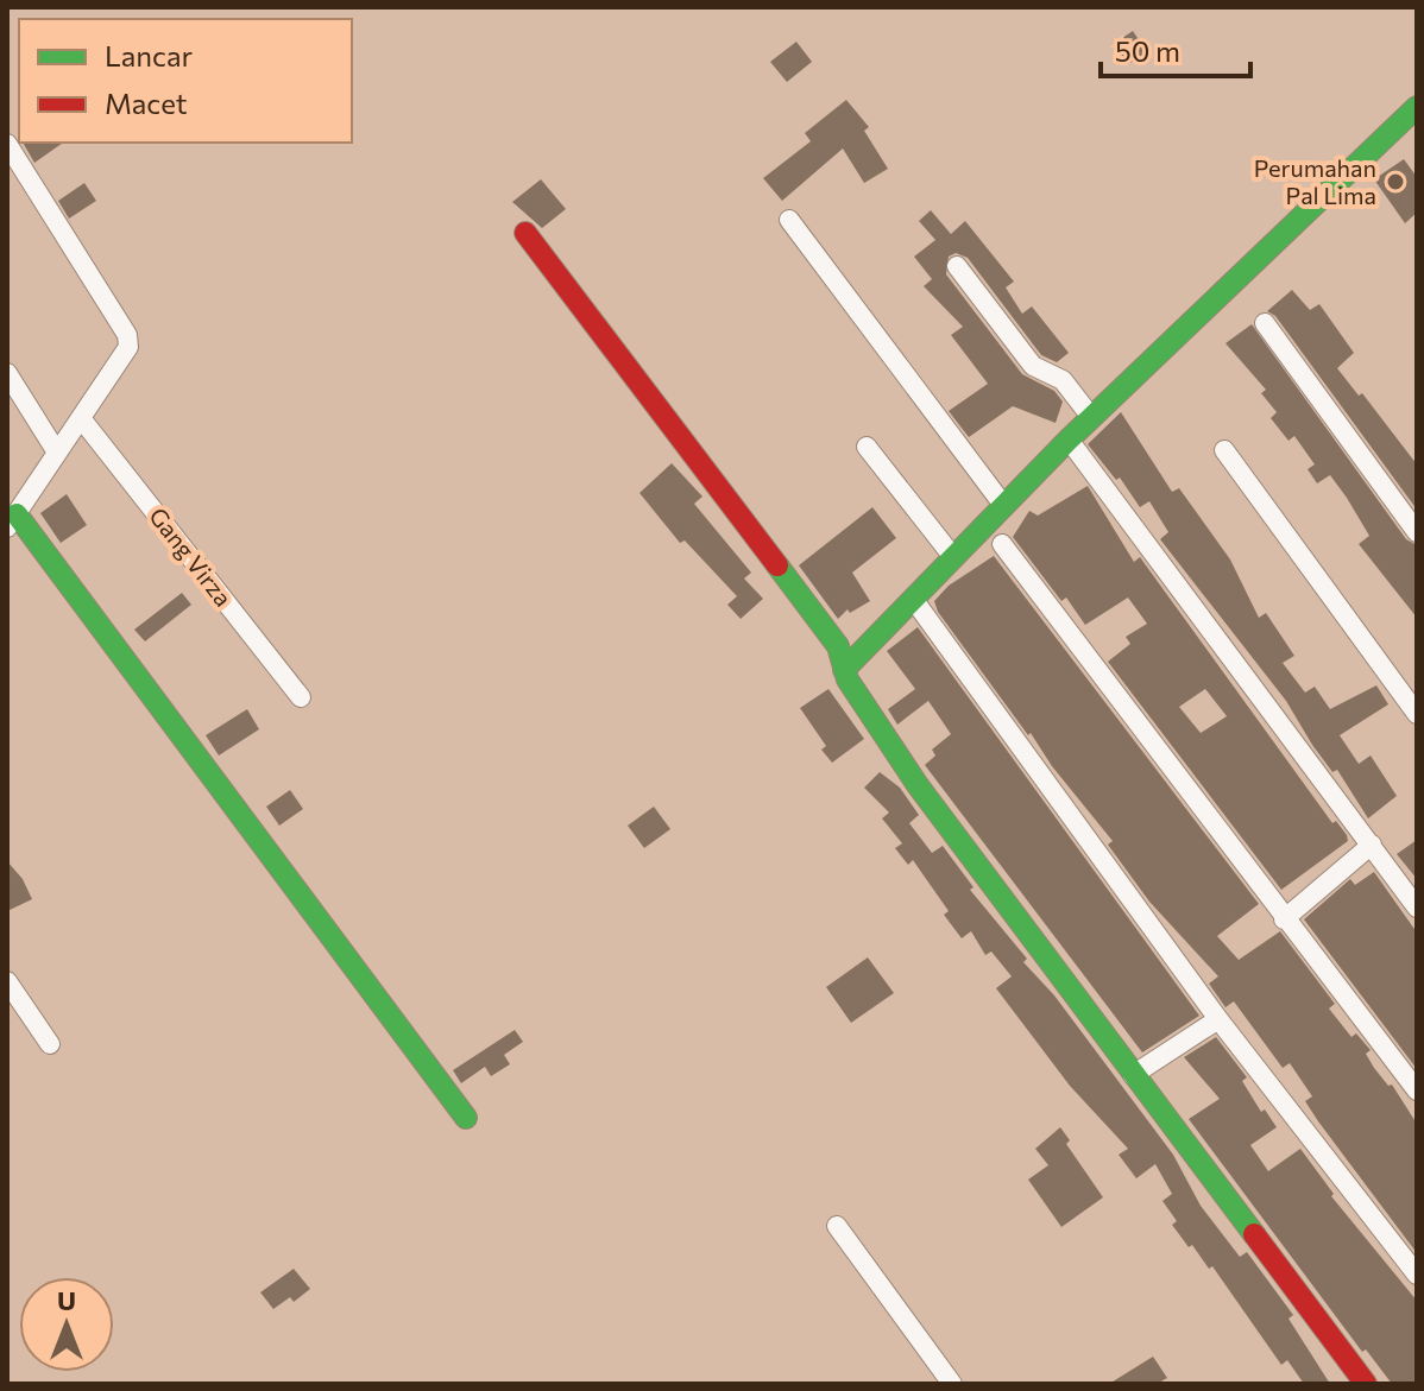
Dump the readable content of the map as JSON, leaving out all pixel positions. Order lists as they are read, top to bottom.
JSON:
{
  "streets": {
    "street": ["Gang Virza"]
  },
  "places": ["Perumahan Pal Lima"],
  "legend": ["Lancar", "Macet"],
  "scale_bar": "50 m",
  "north": "top"
}
